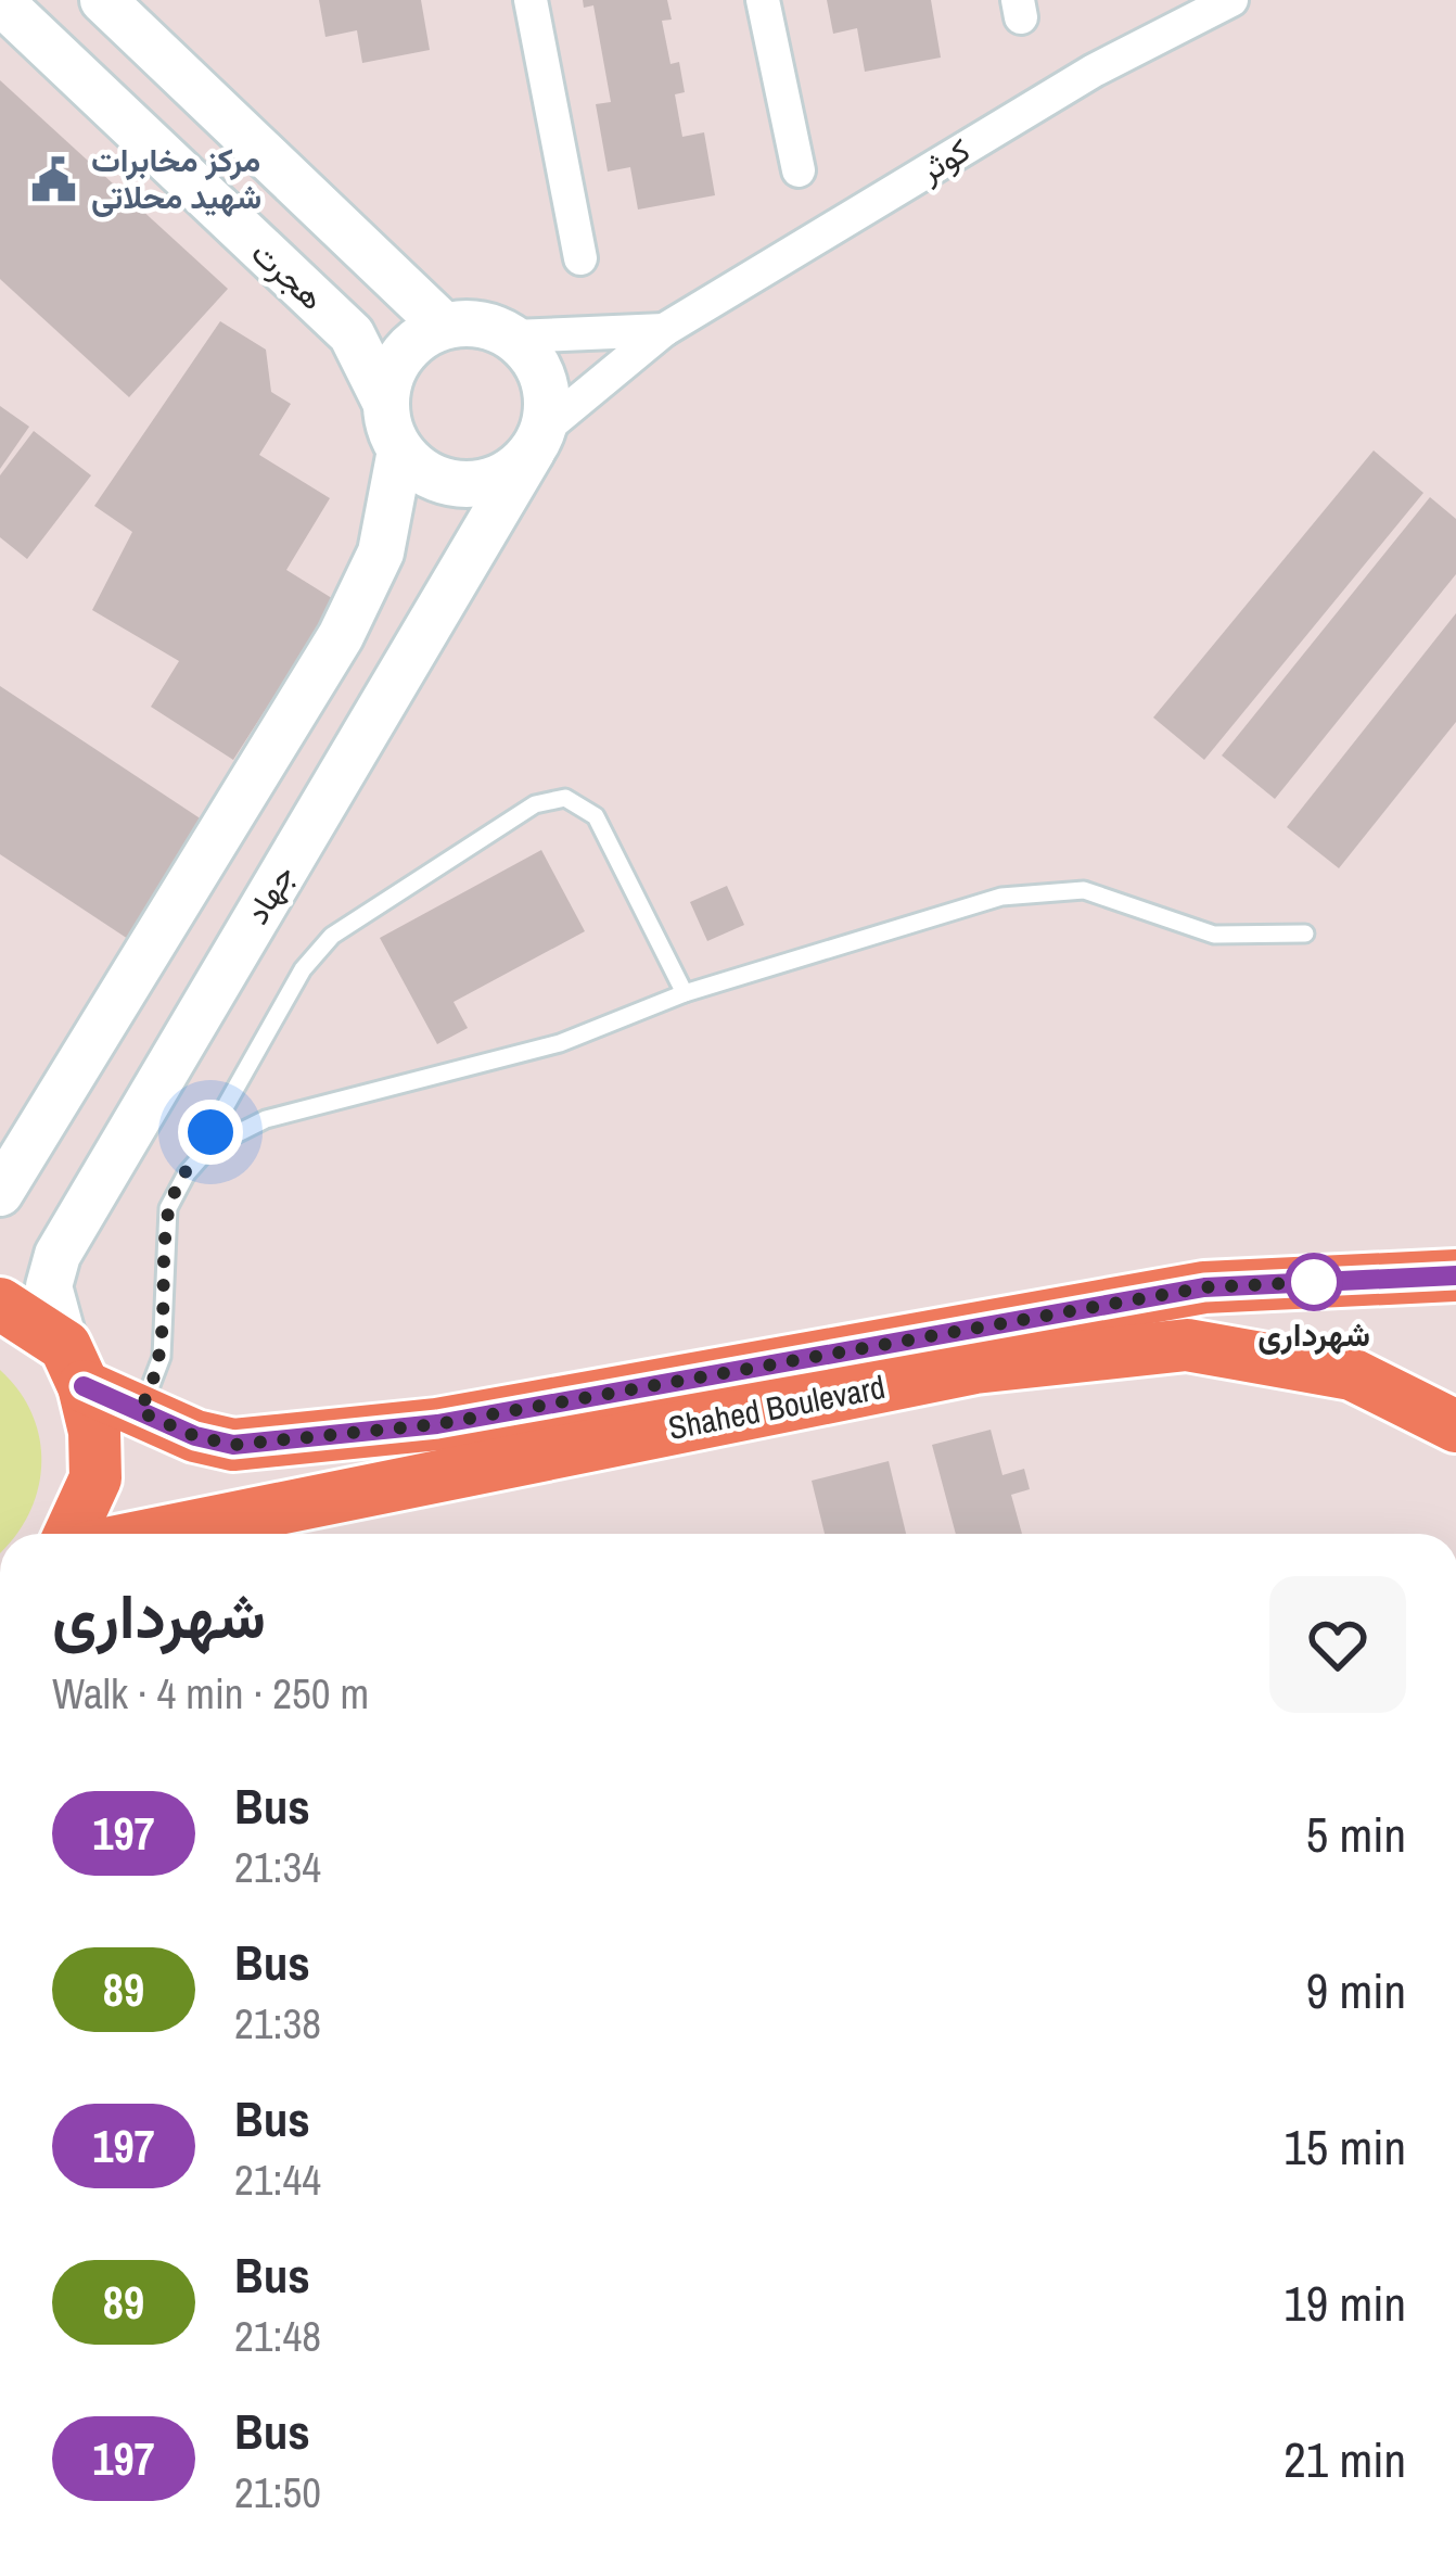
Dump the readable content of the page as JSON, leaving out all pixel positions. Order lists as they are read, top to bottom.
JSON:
{
  "streets": {
    "main road": ["هجرت", "جهاد", "Shahed Boulevard"],
    "street": ["کوثر"]
  },
  "crossings": [
    ["کوثر", "هجرت"],
    ["کوثر", "جهاد"],
    ["هجرت", "جهاد"],
    ["جهاد", "Shahed Boulevard"]
  ],
  "places": {
    "public building": ["مرکز مخابرات شهید محلاتی"],
    "other": ["شهرداری"]
  },
  "lines": ["bus line 197"],
  "page": {
    "heading": ["شهرداری", "Walk · 4 min · 250 m"],
    "list": [
      {
        "mark": "197",
        "name": "Bus",
        "note": "21:34",
        "value": "5 min"
      },
      {
        "mark": "89",
        "name": "Bus",
        "note": "21:38",
        "value": "9 min"
      },
      {
        "mark": "197",
        "name": "Bus",
        "note": "21:44",
        "value": "15 min"
      },
      {
        "mark": "89",
        "name": "Bus",
        "note": "21:48",
        "value": "19 min"
      },
      {
        "mark": "197",
        "name": "Bus",
        "note": "21:50",
        "value": "21 min"
      }
    ]
  }
}
